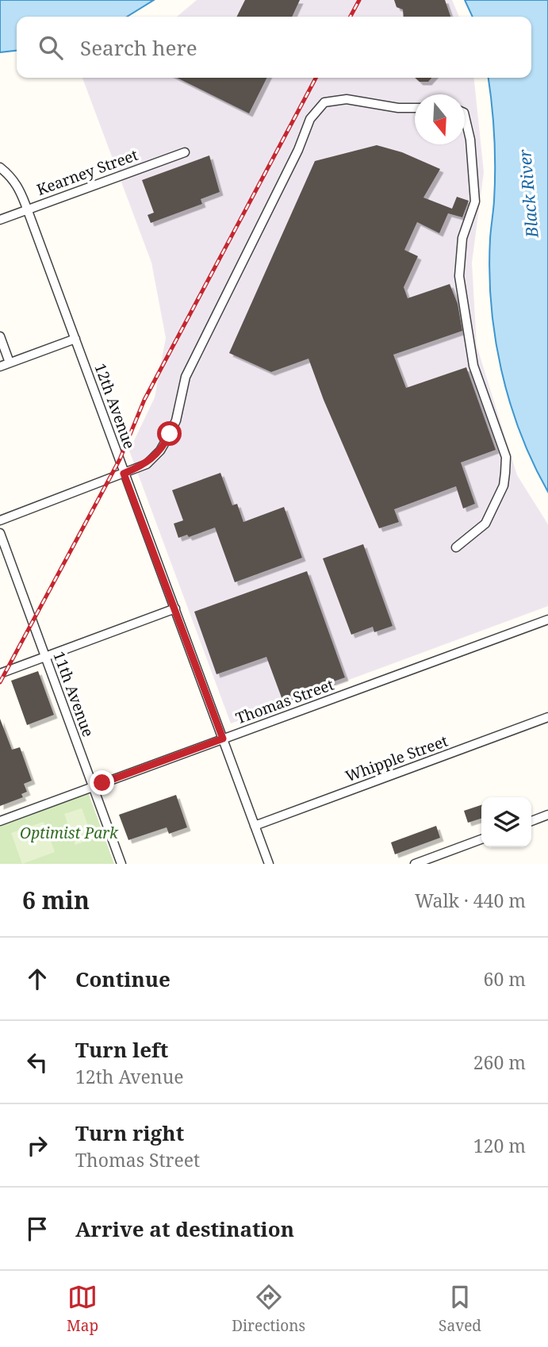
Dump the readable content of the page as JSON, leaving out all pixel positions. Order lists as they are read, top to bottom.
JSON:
{
  "streets": {
    "street": [
      "Kearney Street",
      "12th Avenue",
      "11th Avenue",
      "Thomas Street",
      "Whipple Street"
    ]
  },
  "crossings": [
    ["Kearney Street", "12th Avenue"],
    ["12th Avenue", "Thomas Street"],
    ["12th Avenue", "Whipple Street"],
    ["11th Avenue", "Thomas Street"]
  ],
  "water": ["Black River"],
  "parks": ["Optimist Park"],
  "north": "bottom",
  "page": {
    "search": "Search here",
    "heading": ["6 min", "Walk · 440 m"],
    "list": [
      ["Continue", "60 m"],
      ["Turn left", "12th Avenue", "260 m"],
      ["Turn right", "Thomas Street", "120 m"],
      "Arrive at destination"
    ],
    "nav": ["Map", "Directions", "Saved"]
  }
}
